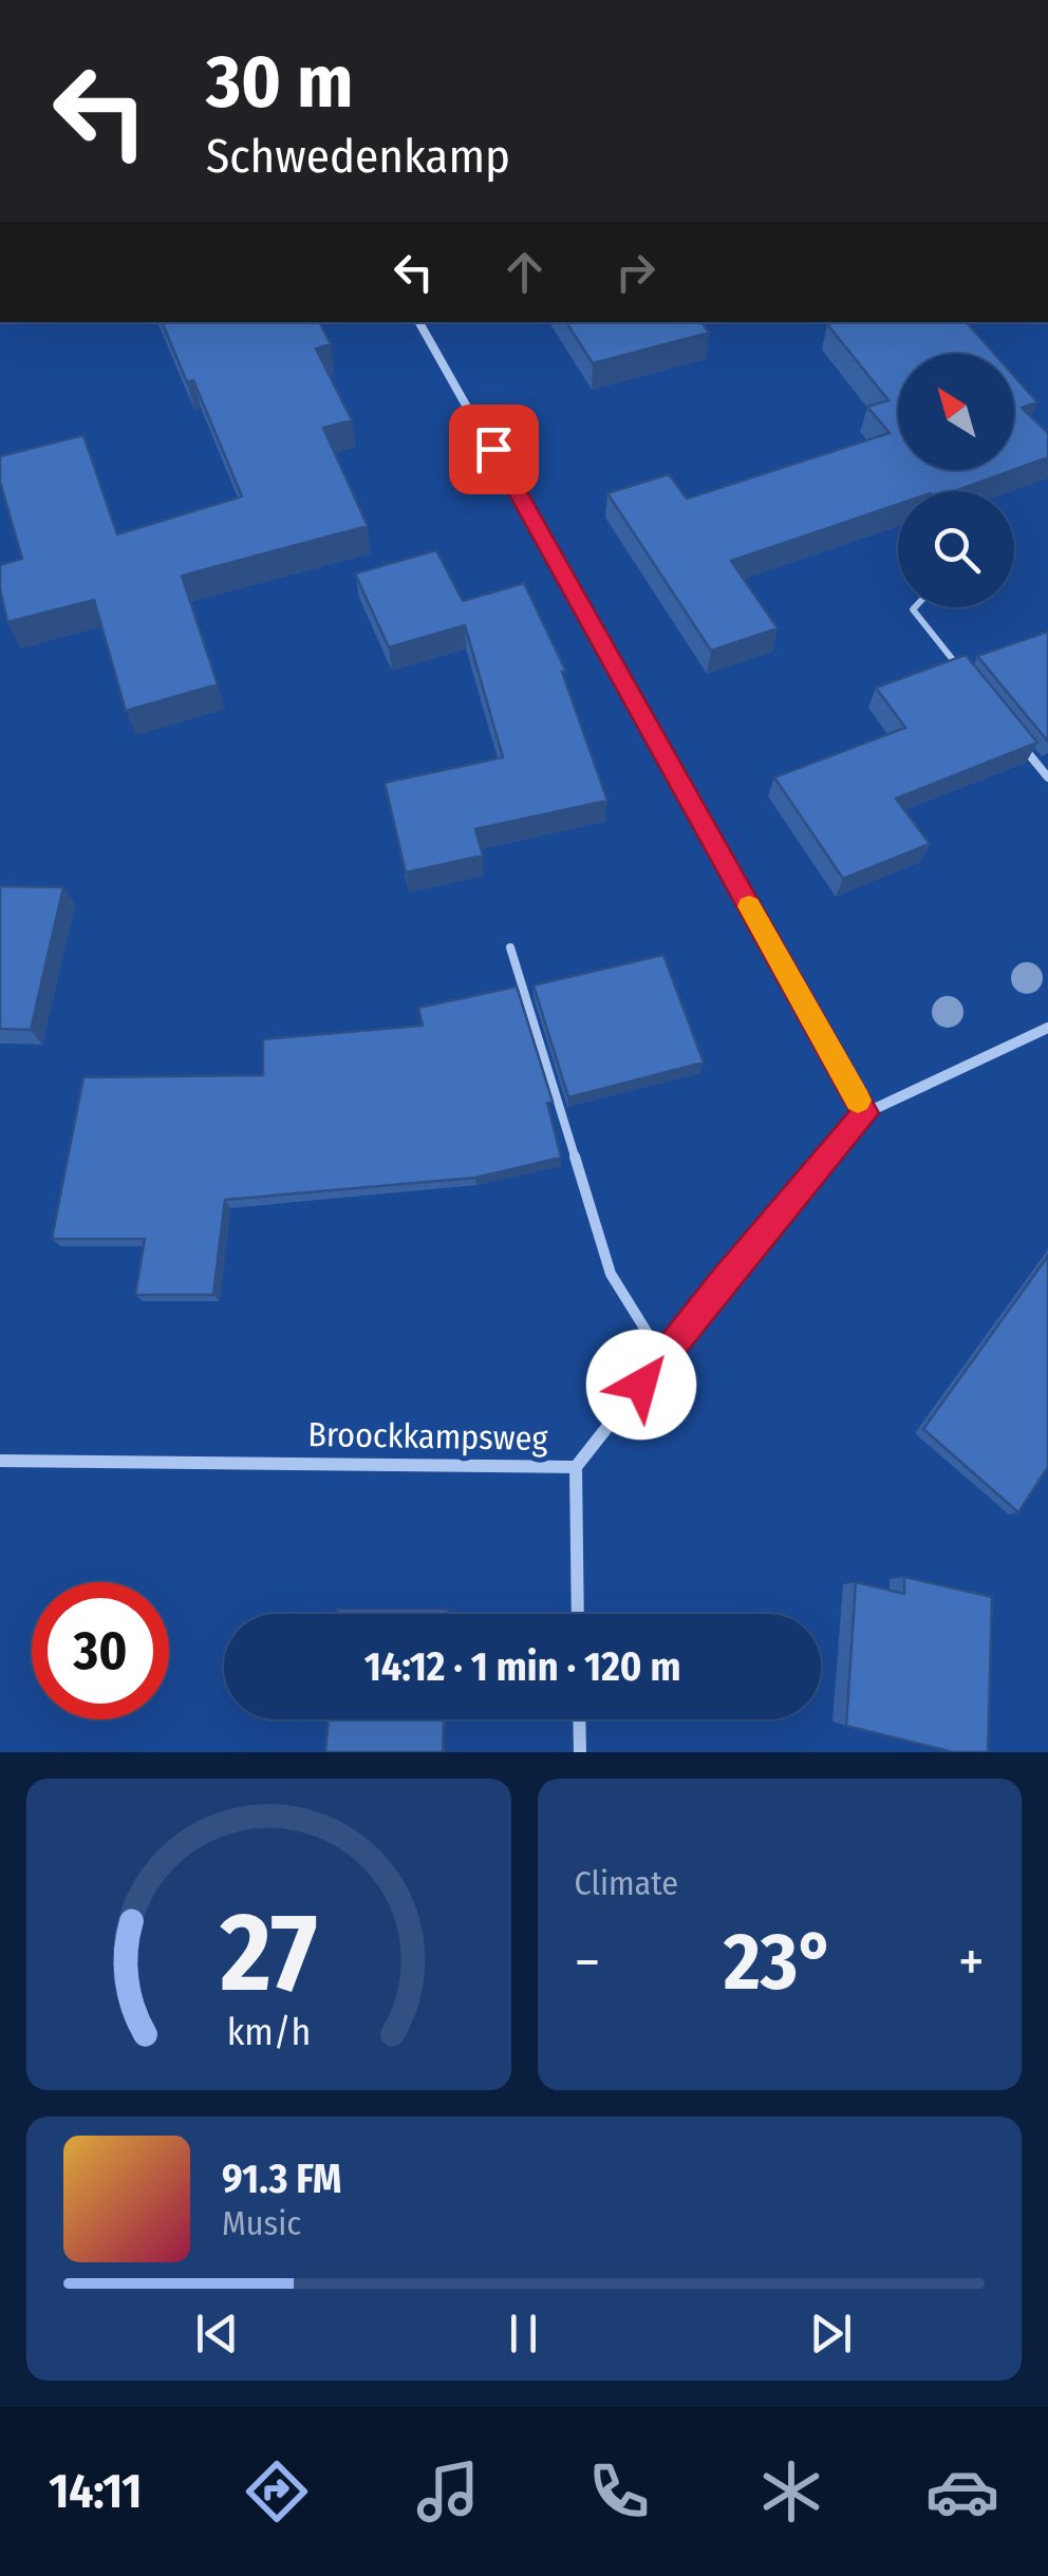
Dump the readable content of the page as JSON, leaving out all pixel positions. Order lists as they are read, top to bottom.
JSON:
{
  "streets": {
    "street": ["Broockkampsweg"]
  },
  "north": "top left",
  "page": {
    "turn": ["30 m", "Schwedenkamp"],
    "limit": "30",
    "trip": "14:12 · 1 min · 120 m",
    "tile": "Climate",
    "heat": ["−", "23°", "+"],
    "song": ["91.3 FM", "Music"],
    "tabs": "14:11",
    "gauge": ["27", "km/h"]
  }
}
